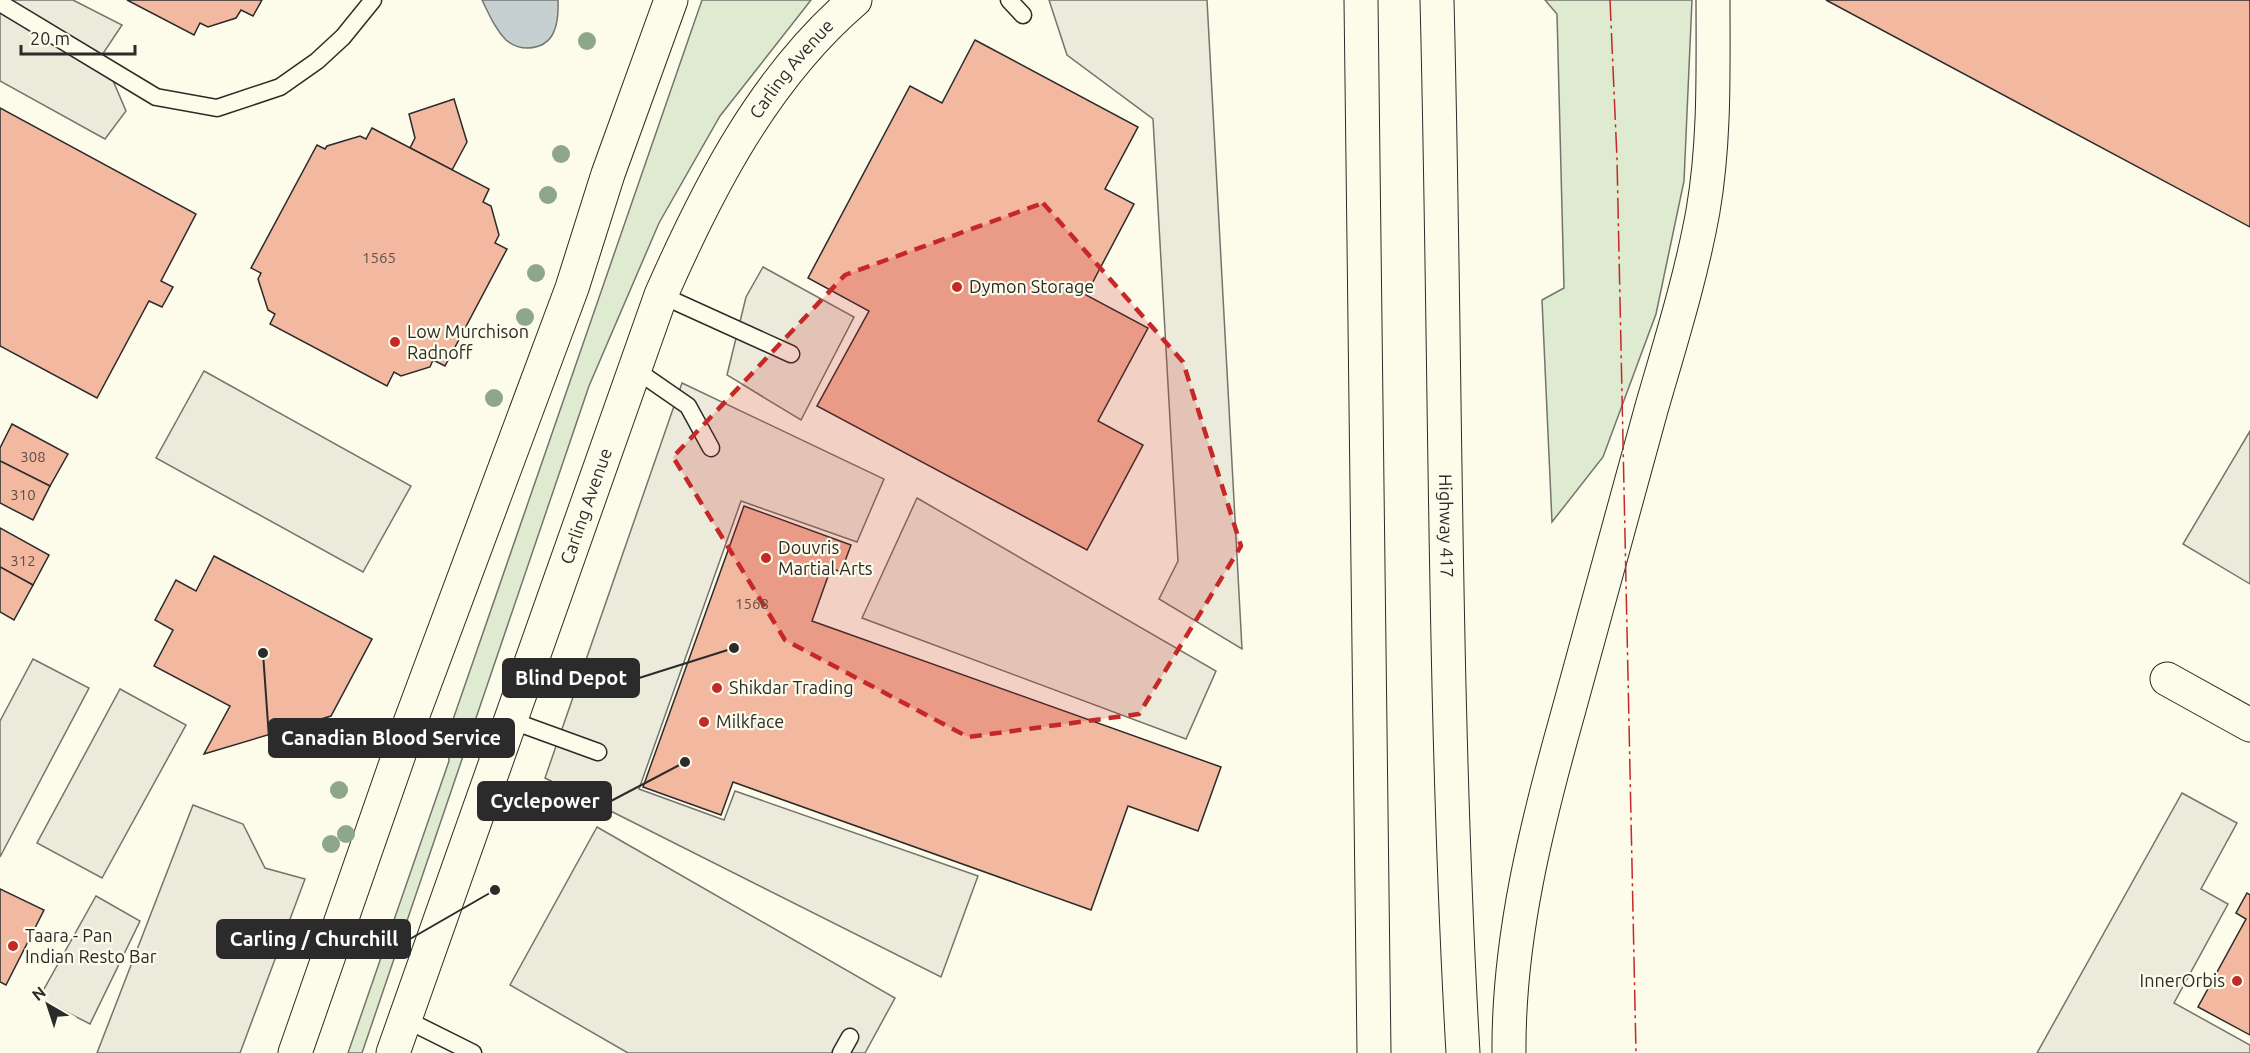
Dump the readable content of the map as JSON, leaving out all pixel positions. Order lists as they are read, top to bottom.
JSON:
{
  "streets": {
    "main road": ["Carling Avenue", "Highway 417"]
  },
  "places": [
    "Dymon Storage",
    "Low Murchison Radnoff",
    "Douvris Martial Arts",
    "Blind Depot",
    "Canadian Blood Service",
    "Shikdar Trading",
    "Milkface",
    "Cyclepower",
    "Carling / Churchill",
    "Taara - Pan Indian Resto Bar",
    "InnerOrbis"
  ],
  "house_numbers": [
    "1565",
    "308",
    "310",
    "312",
    "1568"
  ],
  "scale_bar": "20 m",
  "north": "top left"
}
